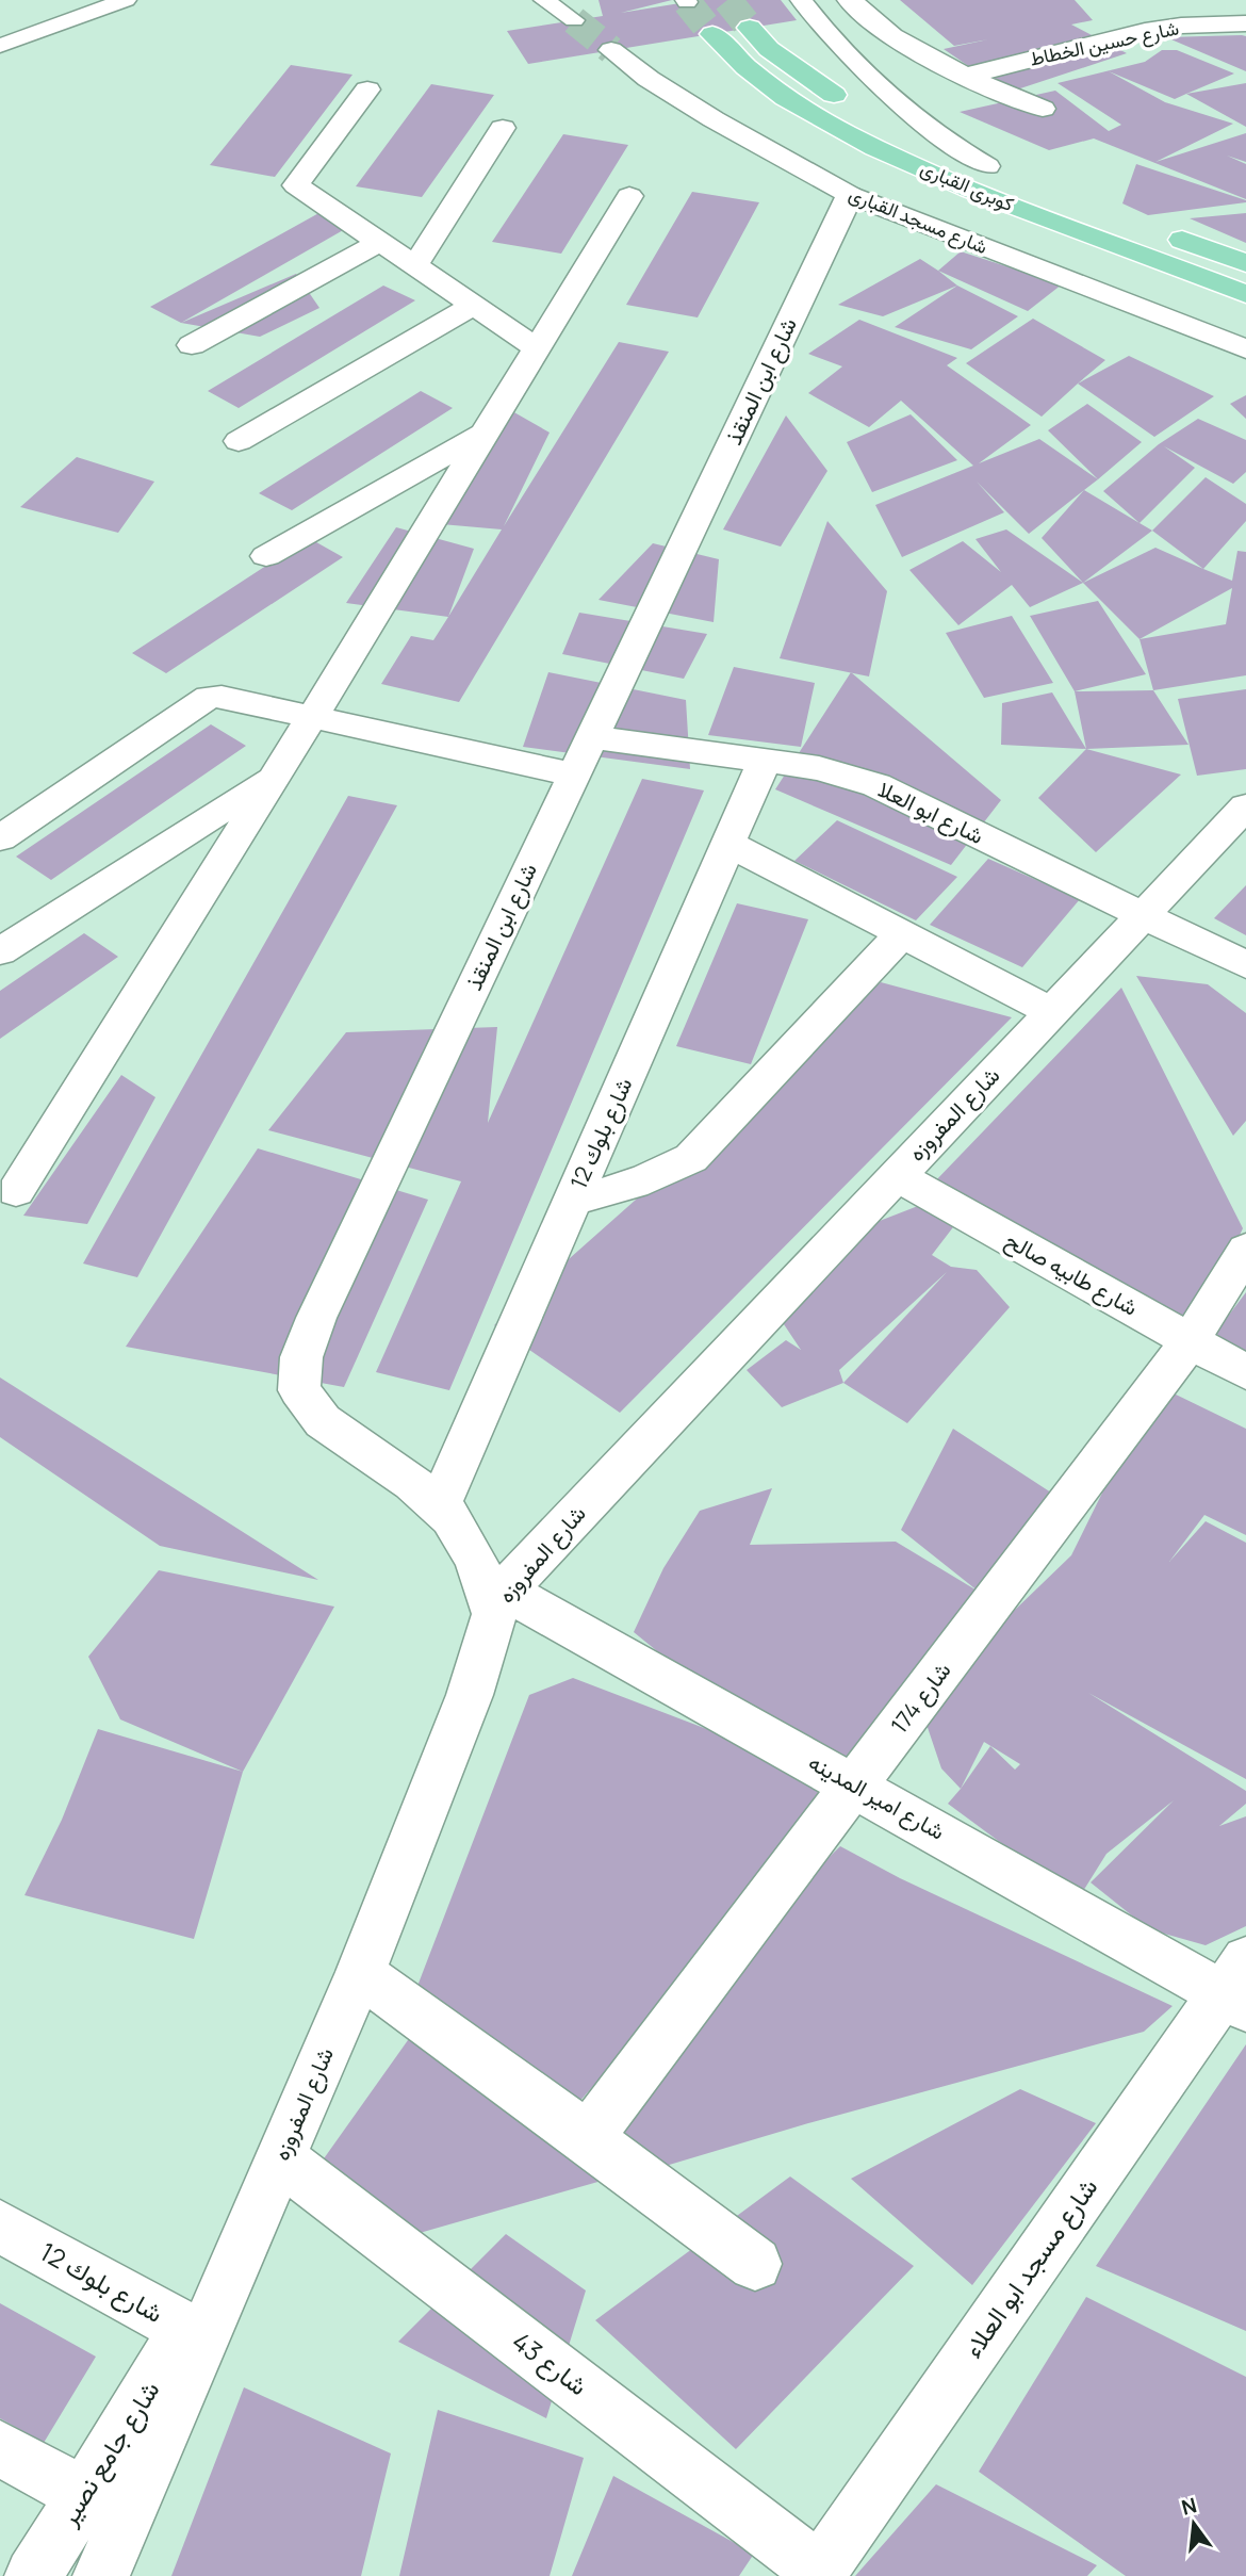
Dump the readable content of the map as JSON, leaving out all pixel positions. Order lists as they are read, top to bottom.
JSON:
{
  "streets": {
    "main road": ["كوبرى القبارى"],
    "street": [
      "شارع حسين الخطاط",
      "شارع مسجد القبارى",
      "شارع ابن المنقذ",
      "شارع ابو العلا",
      "شارع المفروزه",
      "شارع بلوك 12",
      "شارع طابيه صالح",
      "شارع 174",
      "شارع امير المدينه",
      "شارع مسجد ابو العلاء",
      "شارع 43",
      "شارع جامع نصير"
    ]
  },
  "crossings": [
    ["شارع مسجد القبارى", "شارع ابن المنقذ"],
    ["شارع ابن المنقذ", "شارع ابو العلا"],
    ["شارع ابن المنقذ", "شارع المفروزه"],
    ["شارع ابن المنقذ", "شارع بلوك 12"],
    ["شارع ابن المنقذ", "شارع امير المدينه"],
    ["شارع ابو العلا", "شارع المفروزه"],
    ["شارع ابو العلا", "شارع بلوك 12"],
    ["شارع المفروزه", "شارع بلوك 12"],
    ["شارع المفروزه", "شارع طابيه صالح"],
    ["شارع المفروزه", "شارع امير المدينه"],
    ["شارع المفروزه", "شارع 43"],
    ["شارع المفروزه", "شارع جامع نصير"],
    ["شارع بلوك 12", "شارع جامع نصير"],
    ["شارع طابيه صالح", "شارع 174"],
    ["شارع 174", "شارع امير المدينه"],
    ["شارع امير المدينه", "شارع مسجد ابو العلاء"],
    ["شارع مسجد ابو العلاء", "شارع 43"]
  ],
  "north": "top"
}
